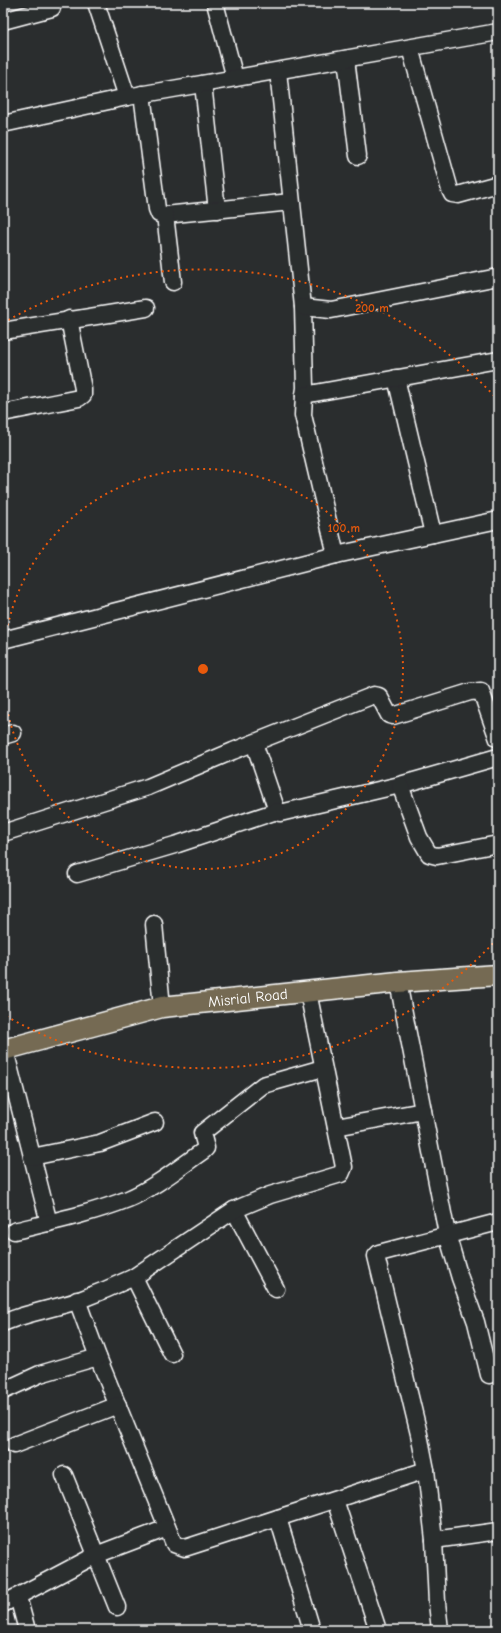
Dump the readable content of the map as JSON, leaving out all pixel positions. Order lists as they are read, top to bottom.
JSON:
{
  "streets": {
    "main road": ["Misrial Road"]
  },
  "rings": ["200 m", "100 m"]
}
